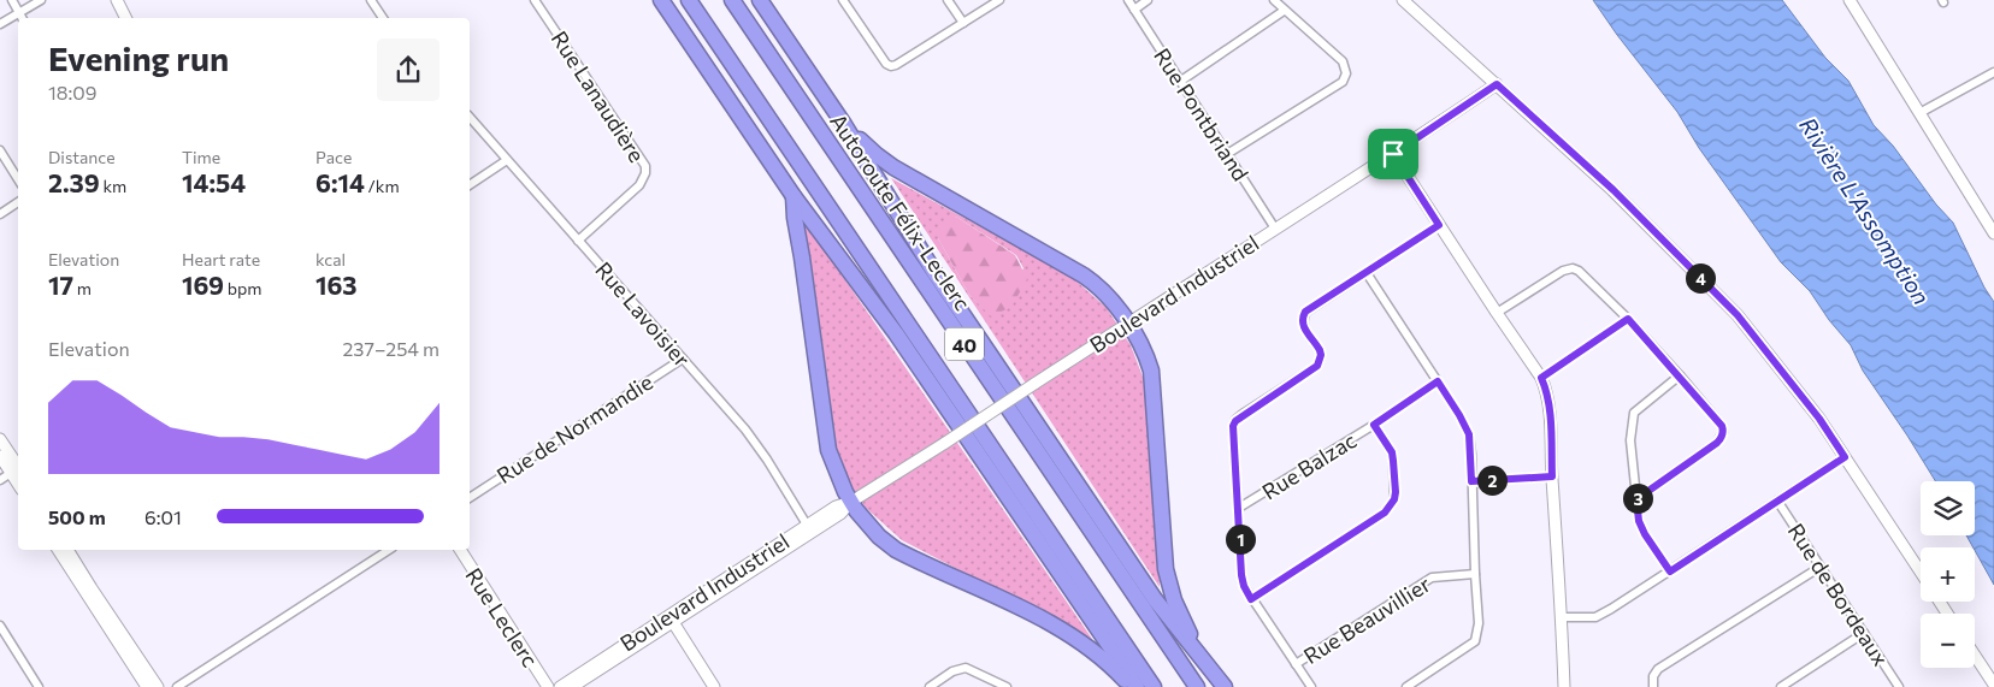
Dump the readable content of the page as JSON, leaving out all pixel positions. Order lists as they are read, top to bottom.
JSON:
{
  "streets": {
    "highway": ["Autoroute Félix-Leclerc", "40"],
    "street": [
      "Rue Lanaudière",
      "Rue Pontbriand",
      "Boulevard Industriel",
      "Rue Lavoisier",
      "Rue de Normandie",
      "Rue Balzac",
      "Rue de Bordeaux",
      "Rue Leclerc",
      "Rue Beauvillier"
    ]
  },
  "crossings": [
    ["Rue Lanaudière", "Rue Lavoisier"],
    ["Rue Pontbriand", "Boulevard Industriel"],
    ["Boulevard Industriel", "Rue Lavoisier"],
    ["Rue Lavoisier", "Rue de Normandie"]
  ],
  "water": ["Rivière L'Assomption"],
  "page": {
    "heading": ["Evening run", "18:09"],
    "stats": [
      ["Distance", "2.39 km"],
      ["Time", "14:54"],
      ["Pace", "6:14 /km"],
      ["Elevation", "17 m"],
      ["Heart rate", "169 bpm"],
      ["kcal", "163"]
    ],
    "pins": [
      "4",
      "2",
      "3",
      "1"
    ],
    "chart": ["Elevation", "237–254 m"],
    "map_buttons": ["+", "−"],
    "list": [
      {
        "name": "500 m",
        "note": "6:01"
      }
    ]
  }
}
